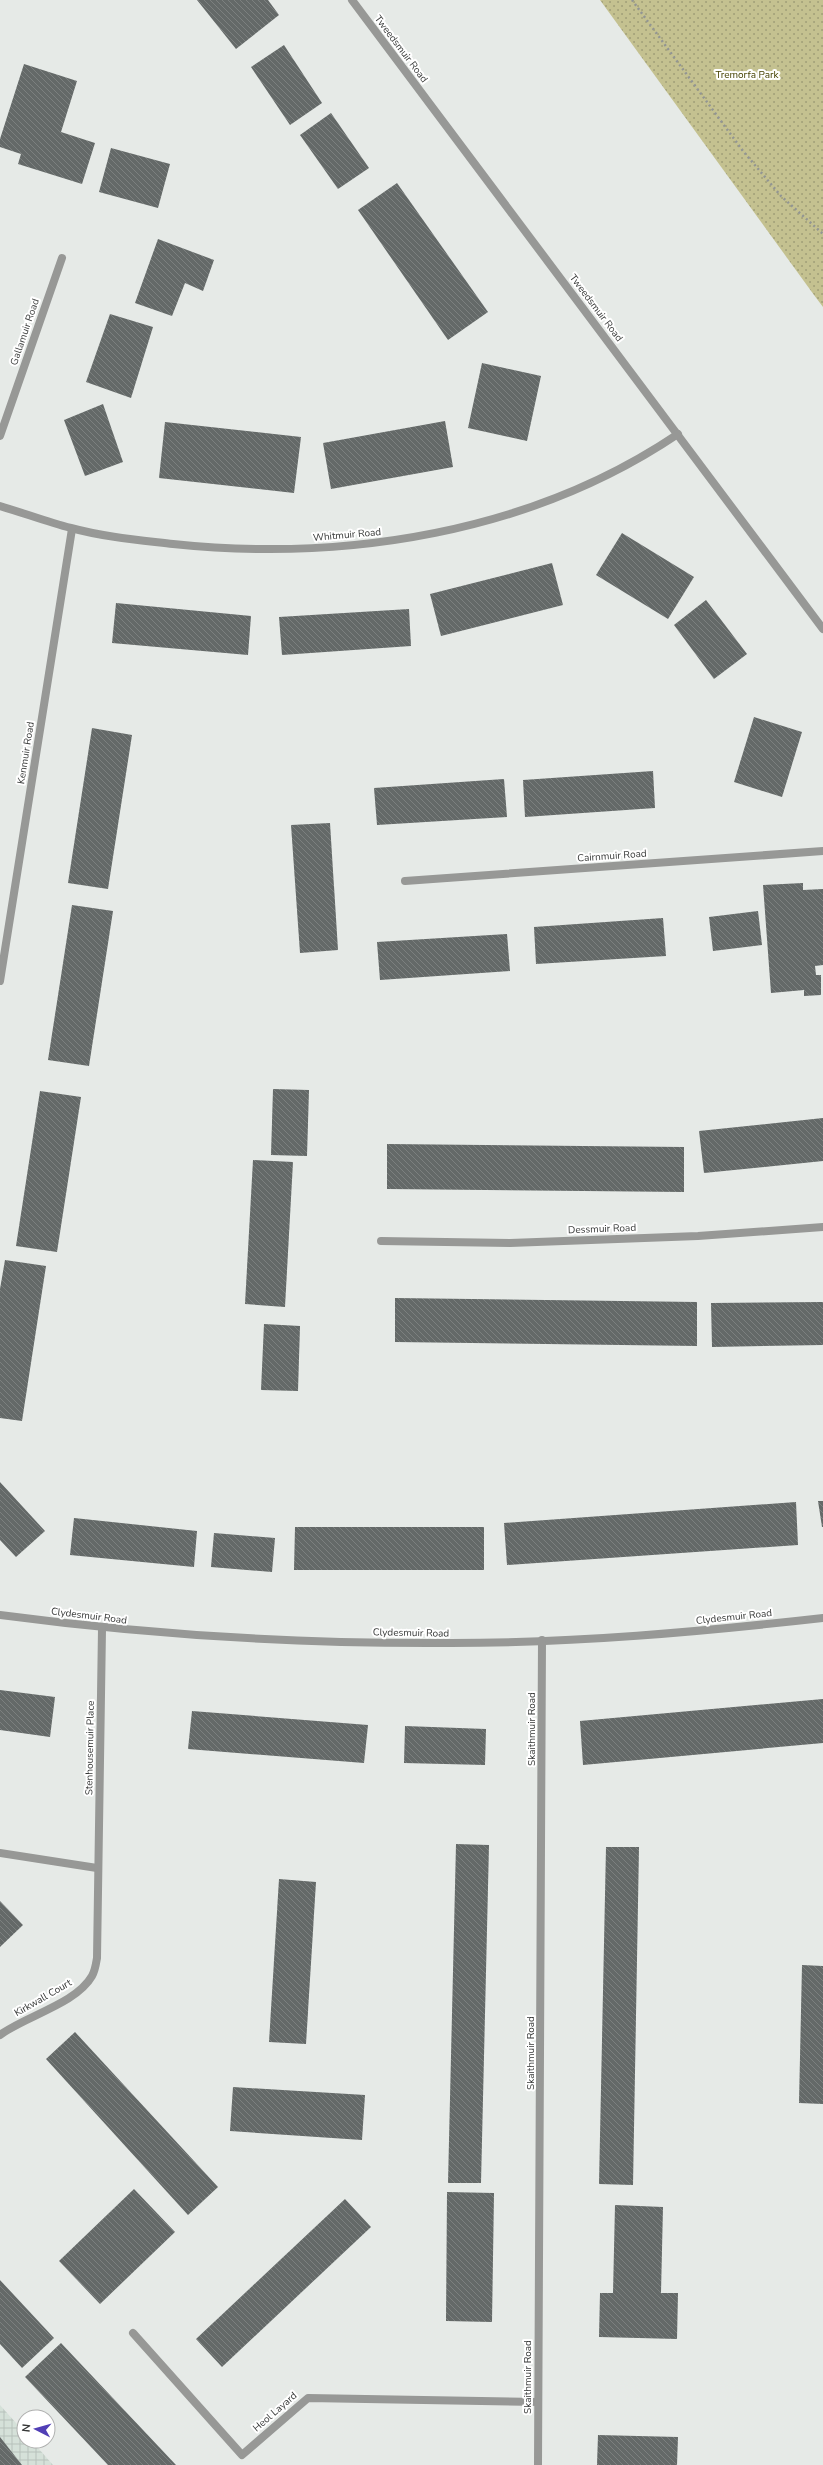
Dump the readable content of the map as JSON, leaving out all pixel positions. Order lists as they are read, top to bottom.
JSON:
{
  "streets": {
    "street": [
      "Tweedsmuir Road",
      "Gallamuir Road",
      "Whitmuir Road",
      "Kenmuir Road",
      "Cairnmuir Road",
      "Dessmuir Road",
      "Clydesmuir Road",
      "Skaithmuir Road",
      "Stenhousemuir Place",
      "Kirkwall Court",
      "Heol Layard"
    ]
  },
  "crossings": [
    ["Tweedsmuir Road", "Whitmuir Road"],
    ["Whitmuir Road", "Kenmuir Road"],
    ["Clydesmuir Road", "Skaithmuir Road"],
    ["Clydesmuir Road", "Stenhousemuir Place"],
    ["Skaithmuir Road", "Heol Layard"],
    ["Stenhousemuir Place", "Kirkwall Court"]
  ],
  "parks": ["Tremorfa Park"],
  "north": "left"
}
